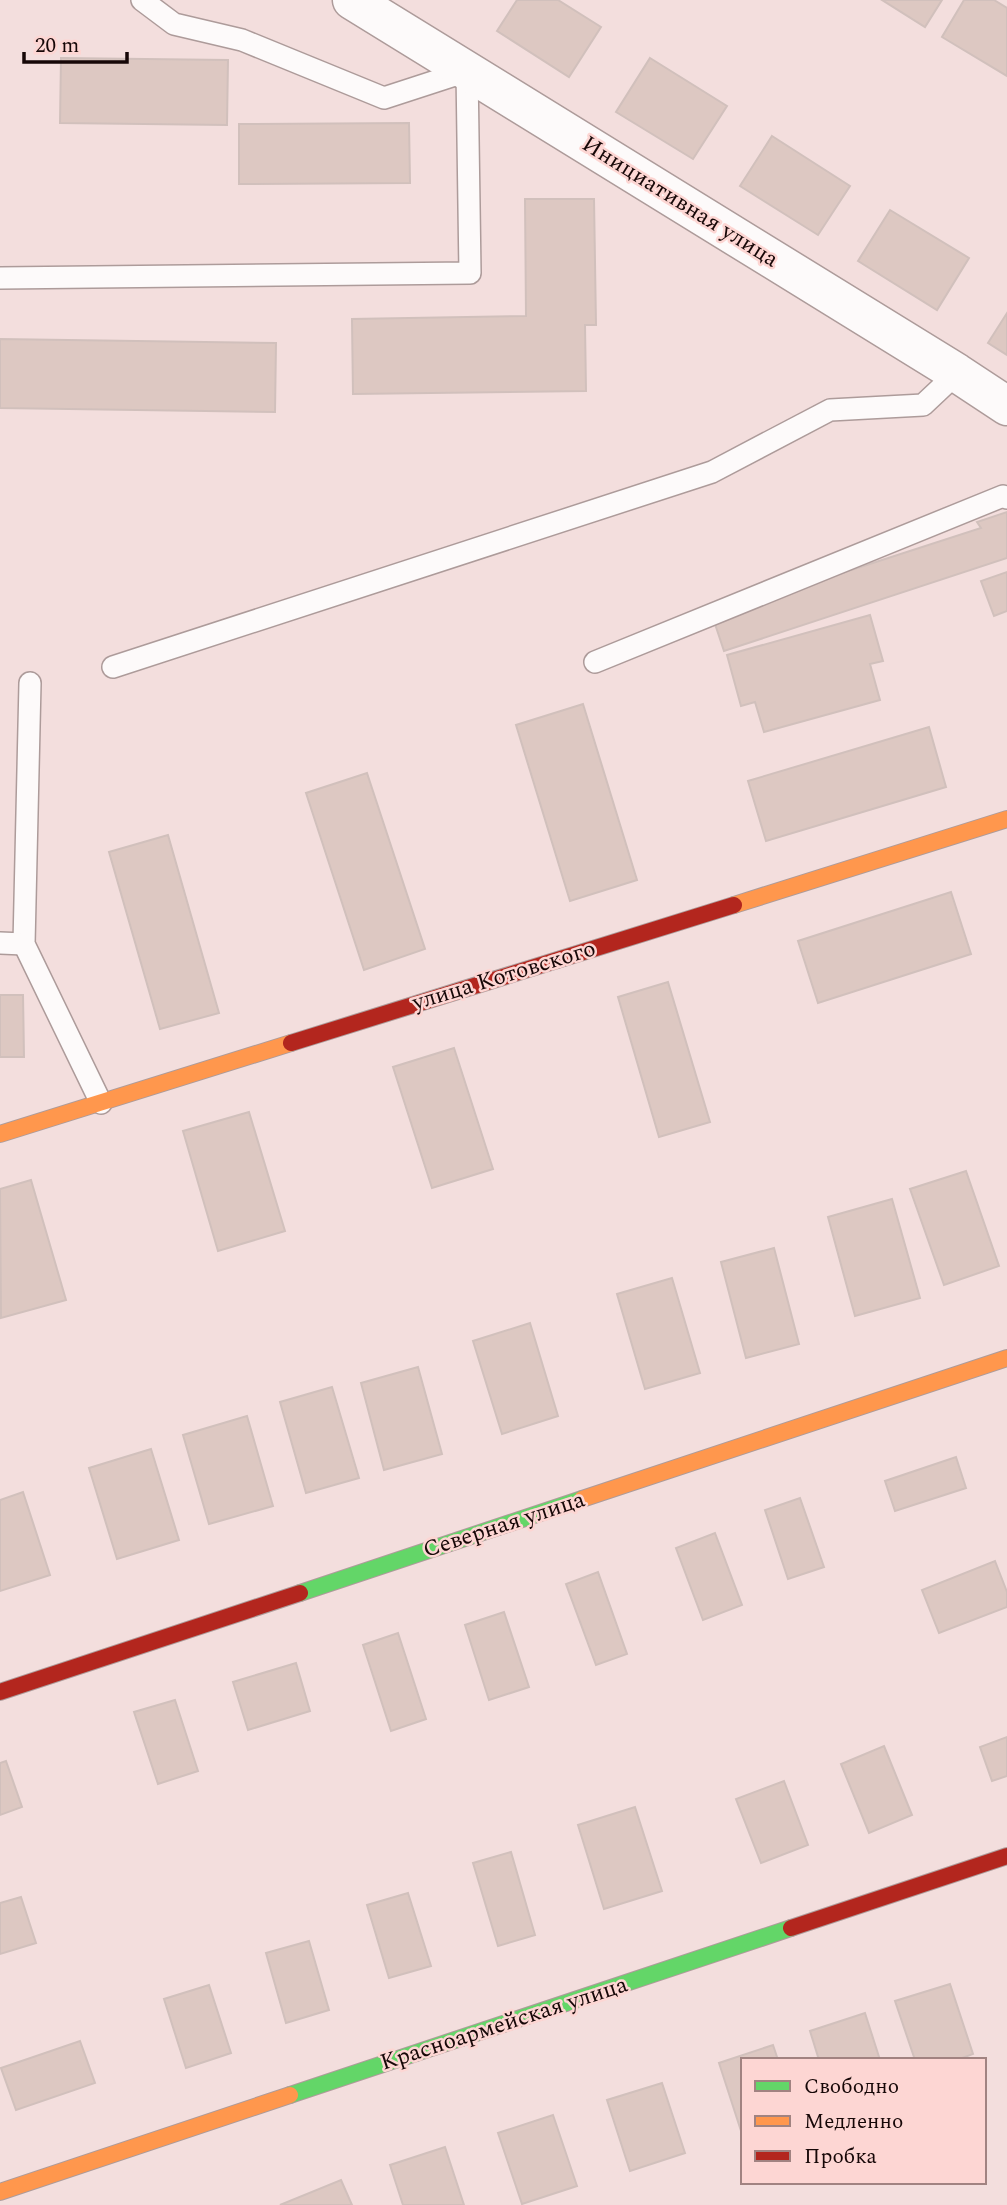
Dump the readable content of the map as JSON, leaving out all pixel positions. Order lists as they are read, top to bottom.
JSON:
{
  "streets": {
    "street": [
      "Инициативная улица",
      "улица Котовского",
      "Северная улица",
      "Красноармейская улица"
    ]
  },
  "legend": ["Свободно", "Медленно", "Пробка"],
  "scale_bar": "20 m"
}
